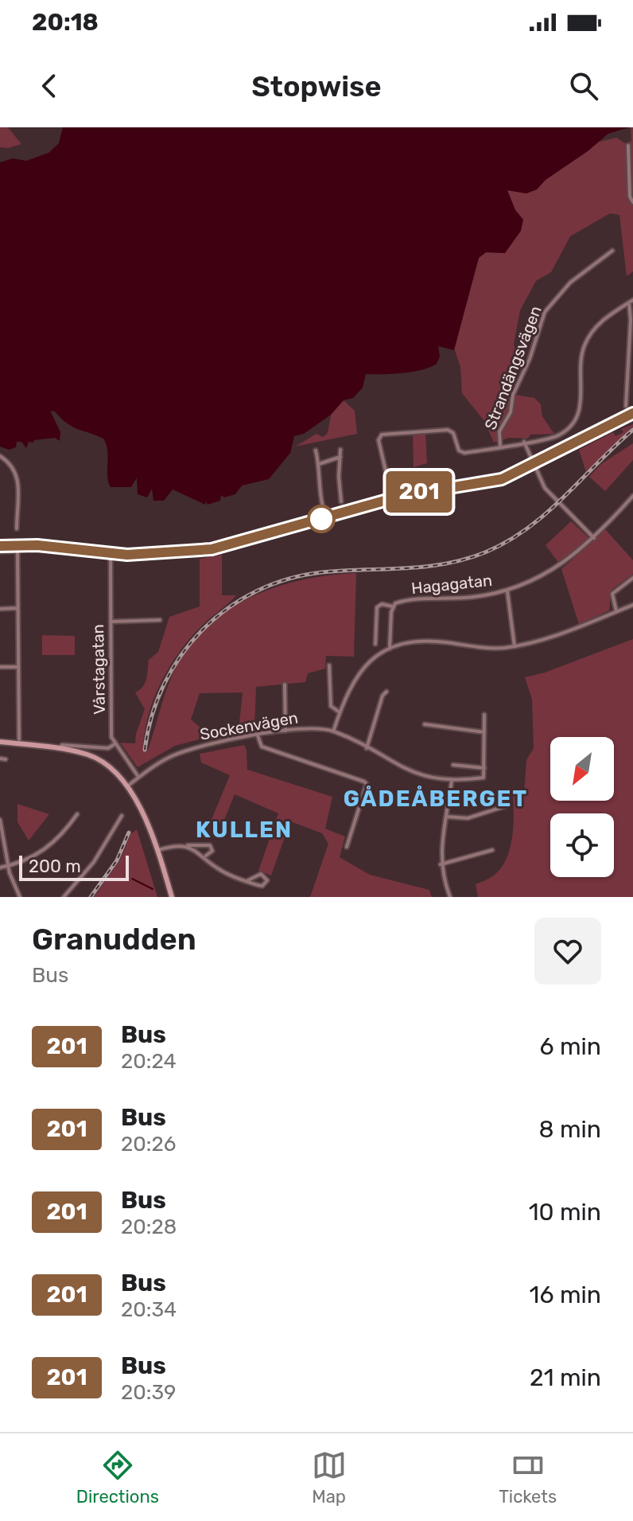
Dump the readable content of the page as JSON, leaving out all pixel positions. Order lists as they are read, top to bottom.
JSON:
{
  "streets": {
    "street": [
      "Strandängsvägen",
      "Hagagatan",
      "Vårstagatan",
      "Sockenvägen"
    ]
  },
  "districts": ["GÅDEÅBERGET", "KULLEN"],
  "lines": ["bus line 201"],
  "scale_bar": "200 m",
  "north": "bottom left",
  "page": {
    "status": "20:18",
    "header": "Stopwise",
    "on_map": "201",
    "scale": "200 m",
    "heading": ["Granudden", "Bus"],
    "list": [
      {
        "mark": "201",
        "name": "Bus",
        "note": "20:24",
        "value": "6 min"
      },
      {
        "mark": "201",
        "name": "Bus",
        "note": "20:26",
        "value": "8 min"
      },
      {
        "mark": "201",
        "name": "Bus",
        "note": "20:28",
        "value": "10 min"
      },
      {
        "mark": "201",
        "name": "Bus",
        "note": "20:34",
        "value": "16 min"
      },
      {
        "mark": "201",
        "name": "Bus",
        "note": "20:39",
        "value": "21 min"
      }
    ],
    "tabs": ["Directions", "Map", "Tickets"]
  }
}
